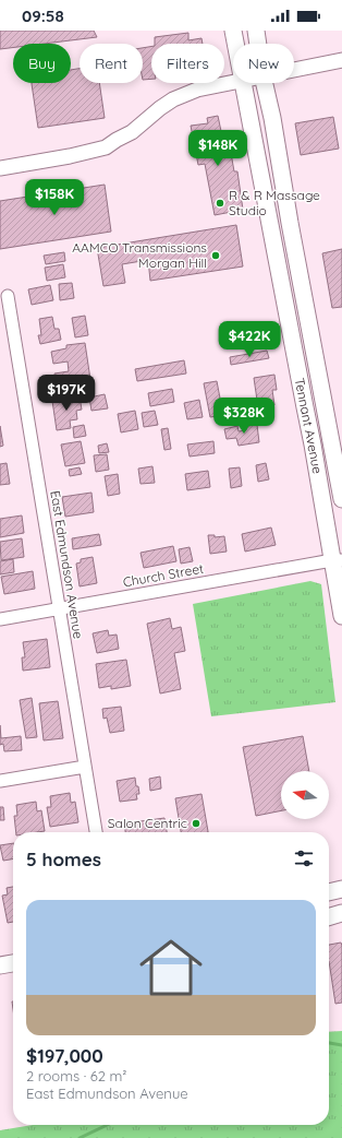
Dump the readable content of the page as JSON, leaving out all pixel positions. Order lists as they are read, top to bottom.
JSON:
{
  "streets": {
    "main road": ["Tennant Avenue"],
    "street": ["East Edmundson Avenue", "Church Street"]
  },
  "crossings": [
    ["Tennant Avenue", "Church Street"],
    ["East Edmundson Avenue", "Church Street"]
  ],
  "places": ["R & R Massage Studio", "AAMCO Transmissions Morgan Hill", "Salon Centric"],
  "north": "left",
  "page": {
    "status": "09:58",
    "chip": [
      "Buy",
      "Rent",
      "Filters",
      "New"
    ],
    "price": [
      "$148K",
      "$158K",
      "$422K",
      "$197K",
      "$328K"
    ],
    "heading": "5 homes",
    "list": [
      {
        "name": "$197,000",
        "note": "2 rooms · 62 m² · East Edmundson Avenue"
      }
    ]
  }
}
